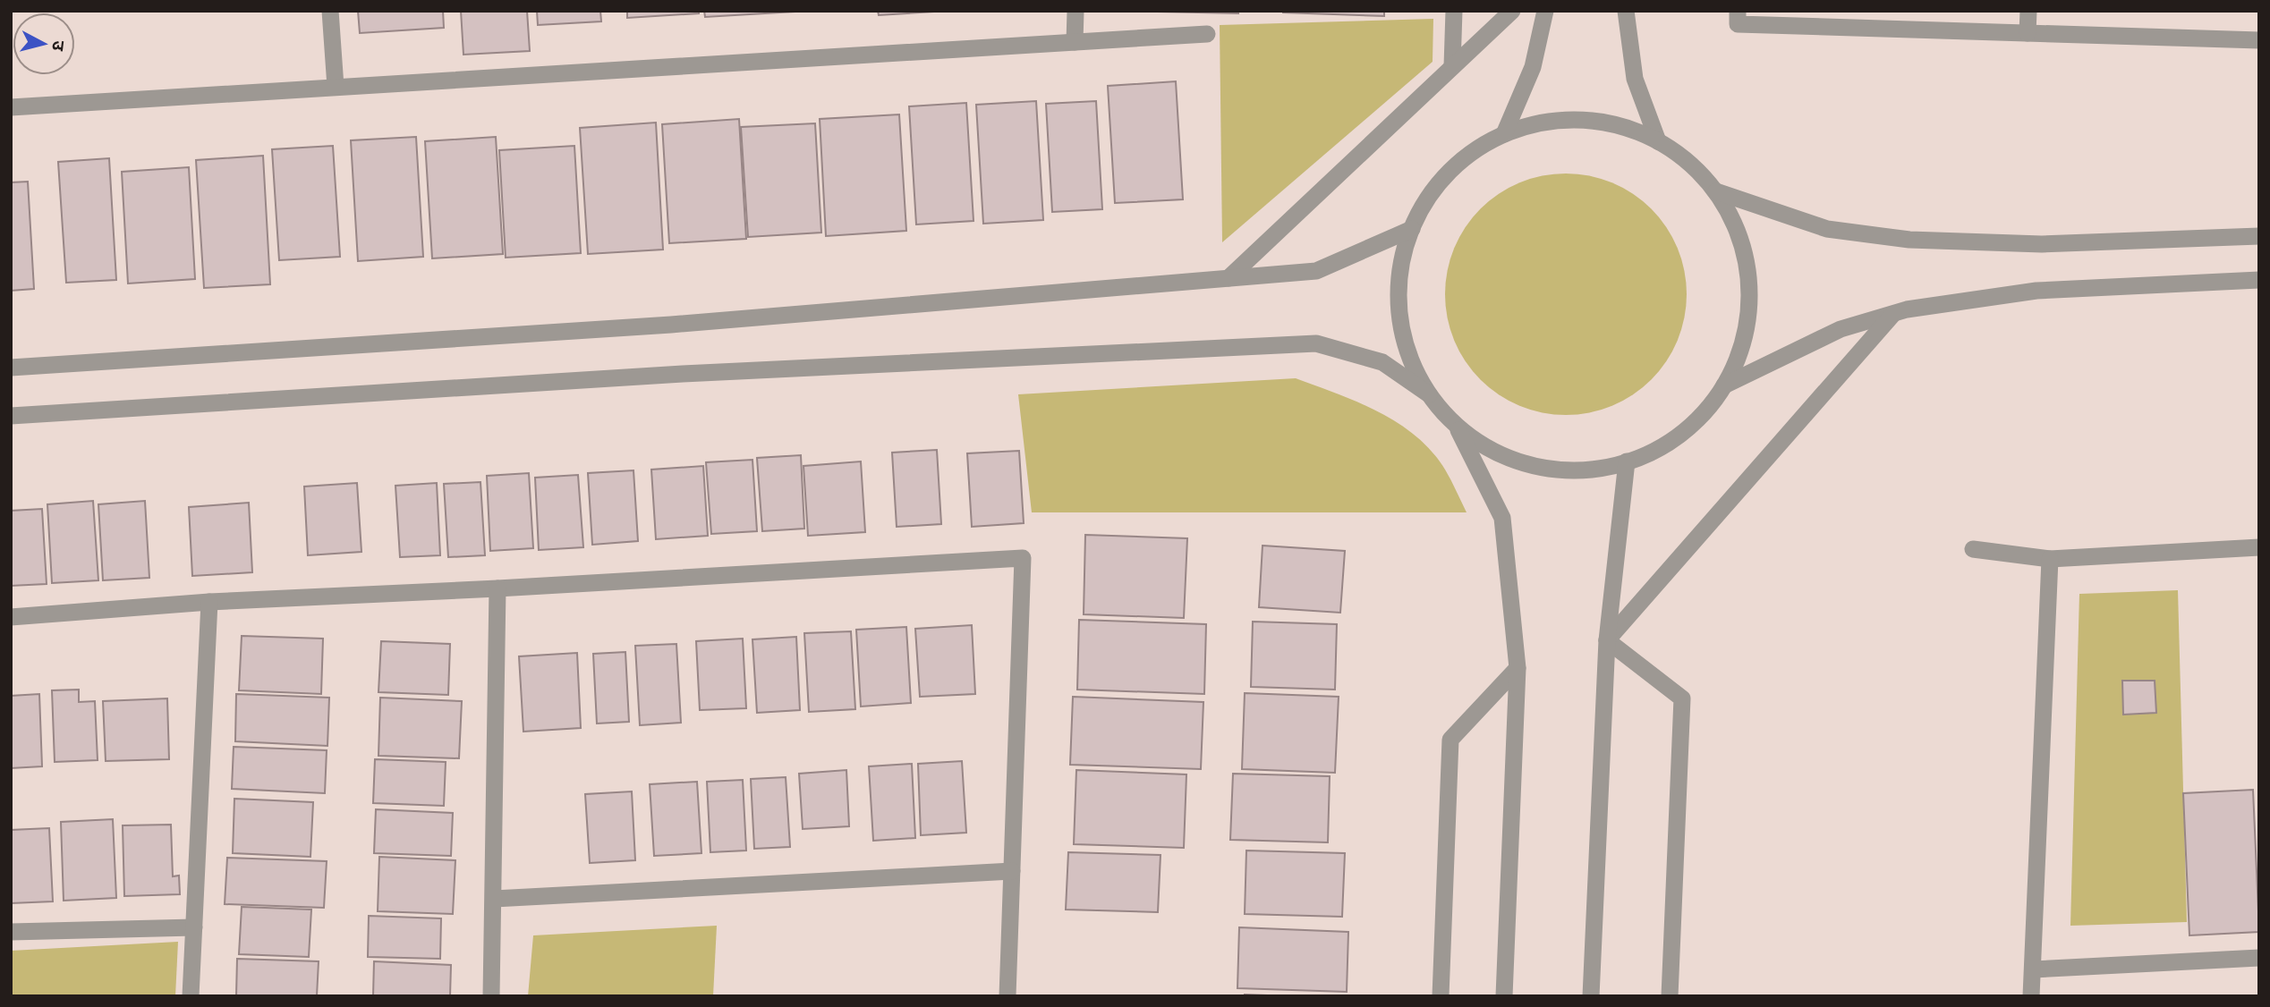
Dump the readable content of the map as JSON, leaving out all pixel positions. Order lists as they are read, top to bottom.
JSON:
{
  "north": "right"
}
